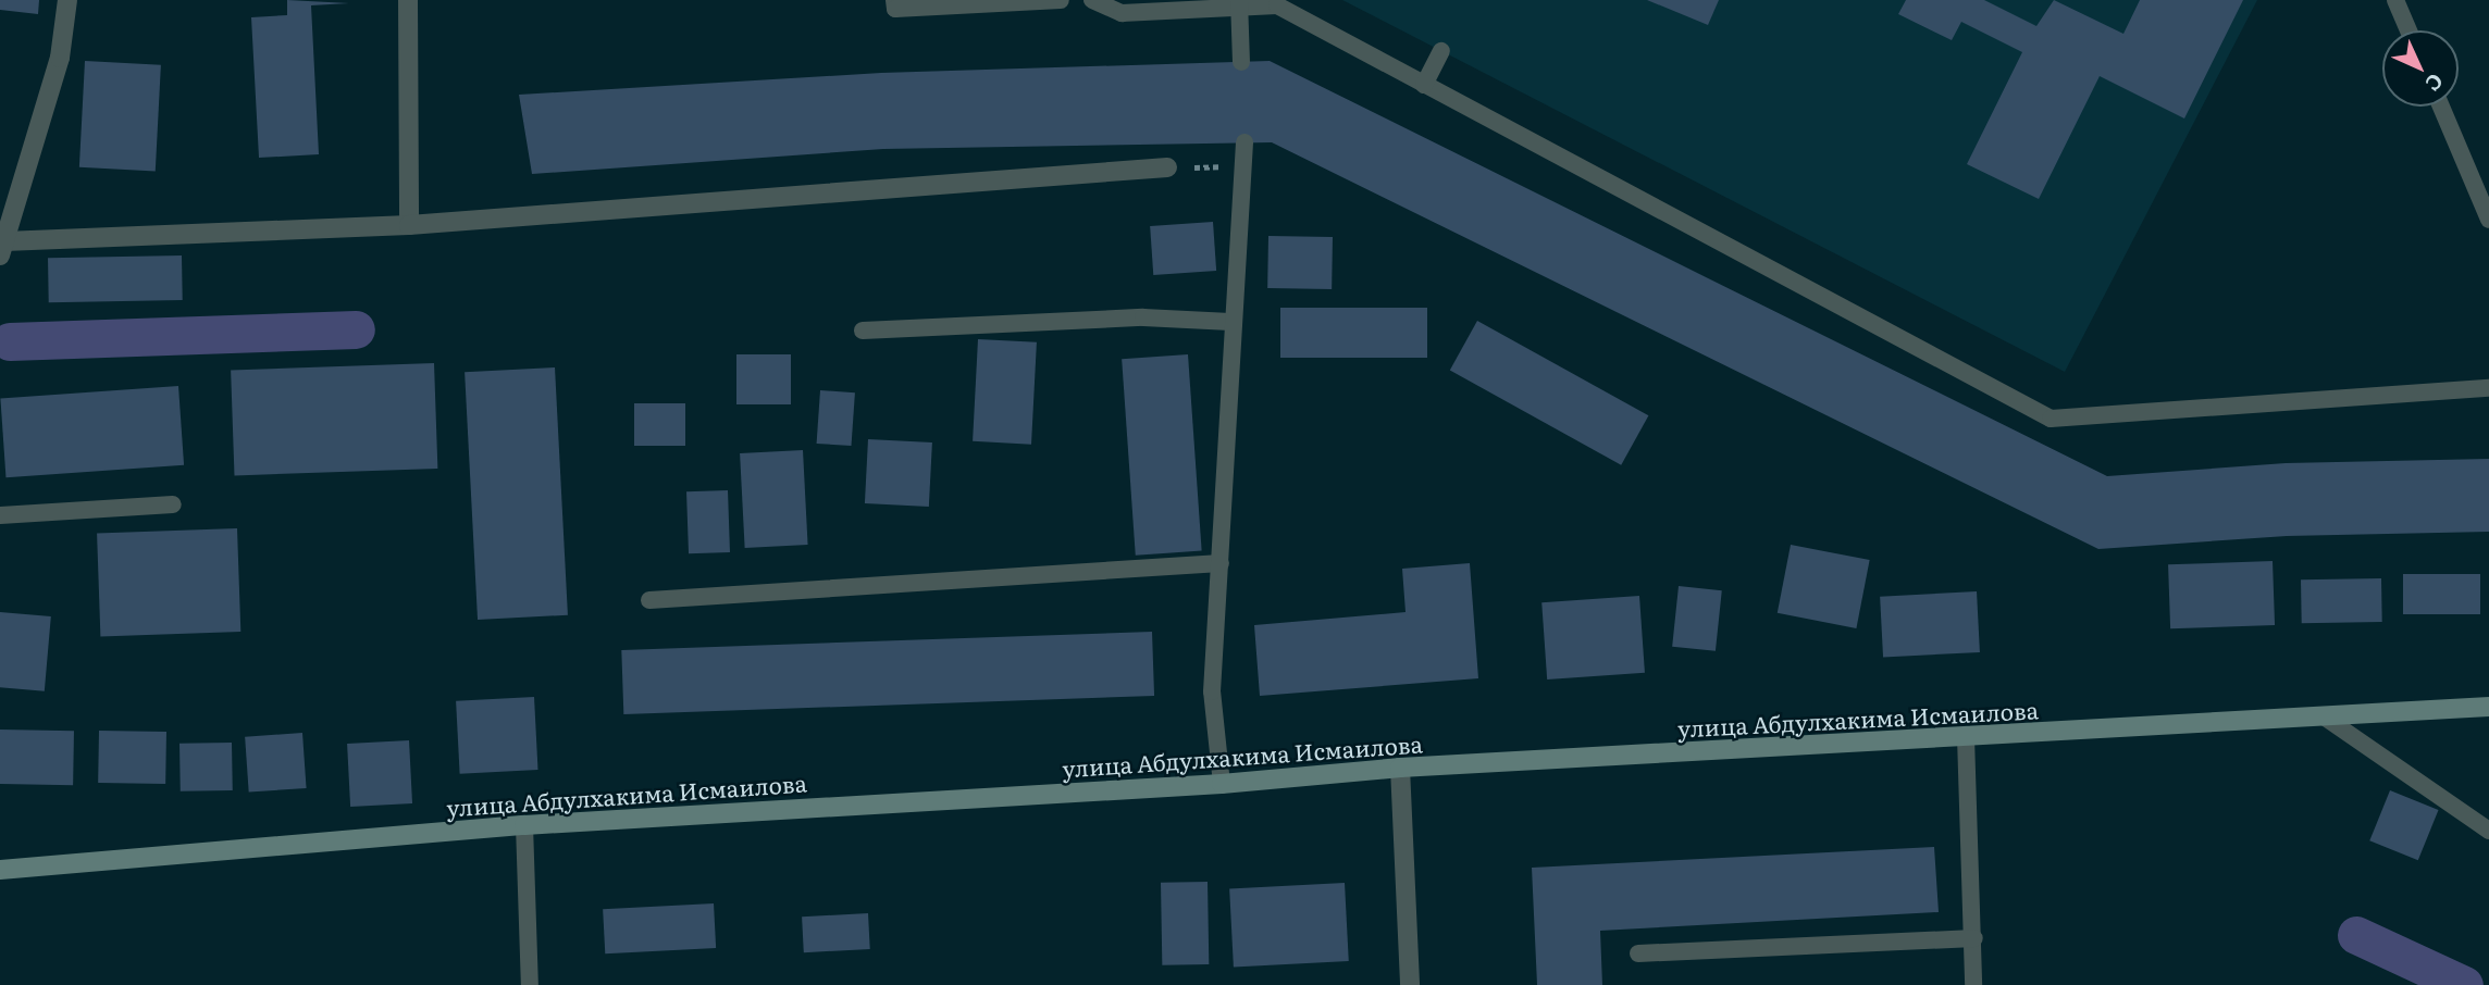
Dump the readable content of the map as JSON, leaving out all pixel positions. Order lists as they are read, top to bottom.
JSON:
{
  "streets": {
    "main road": ["улица Абдулхакима Исмаилова"]
  },
  "north": "bottom right"
}
